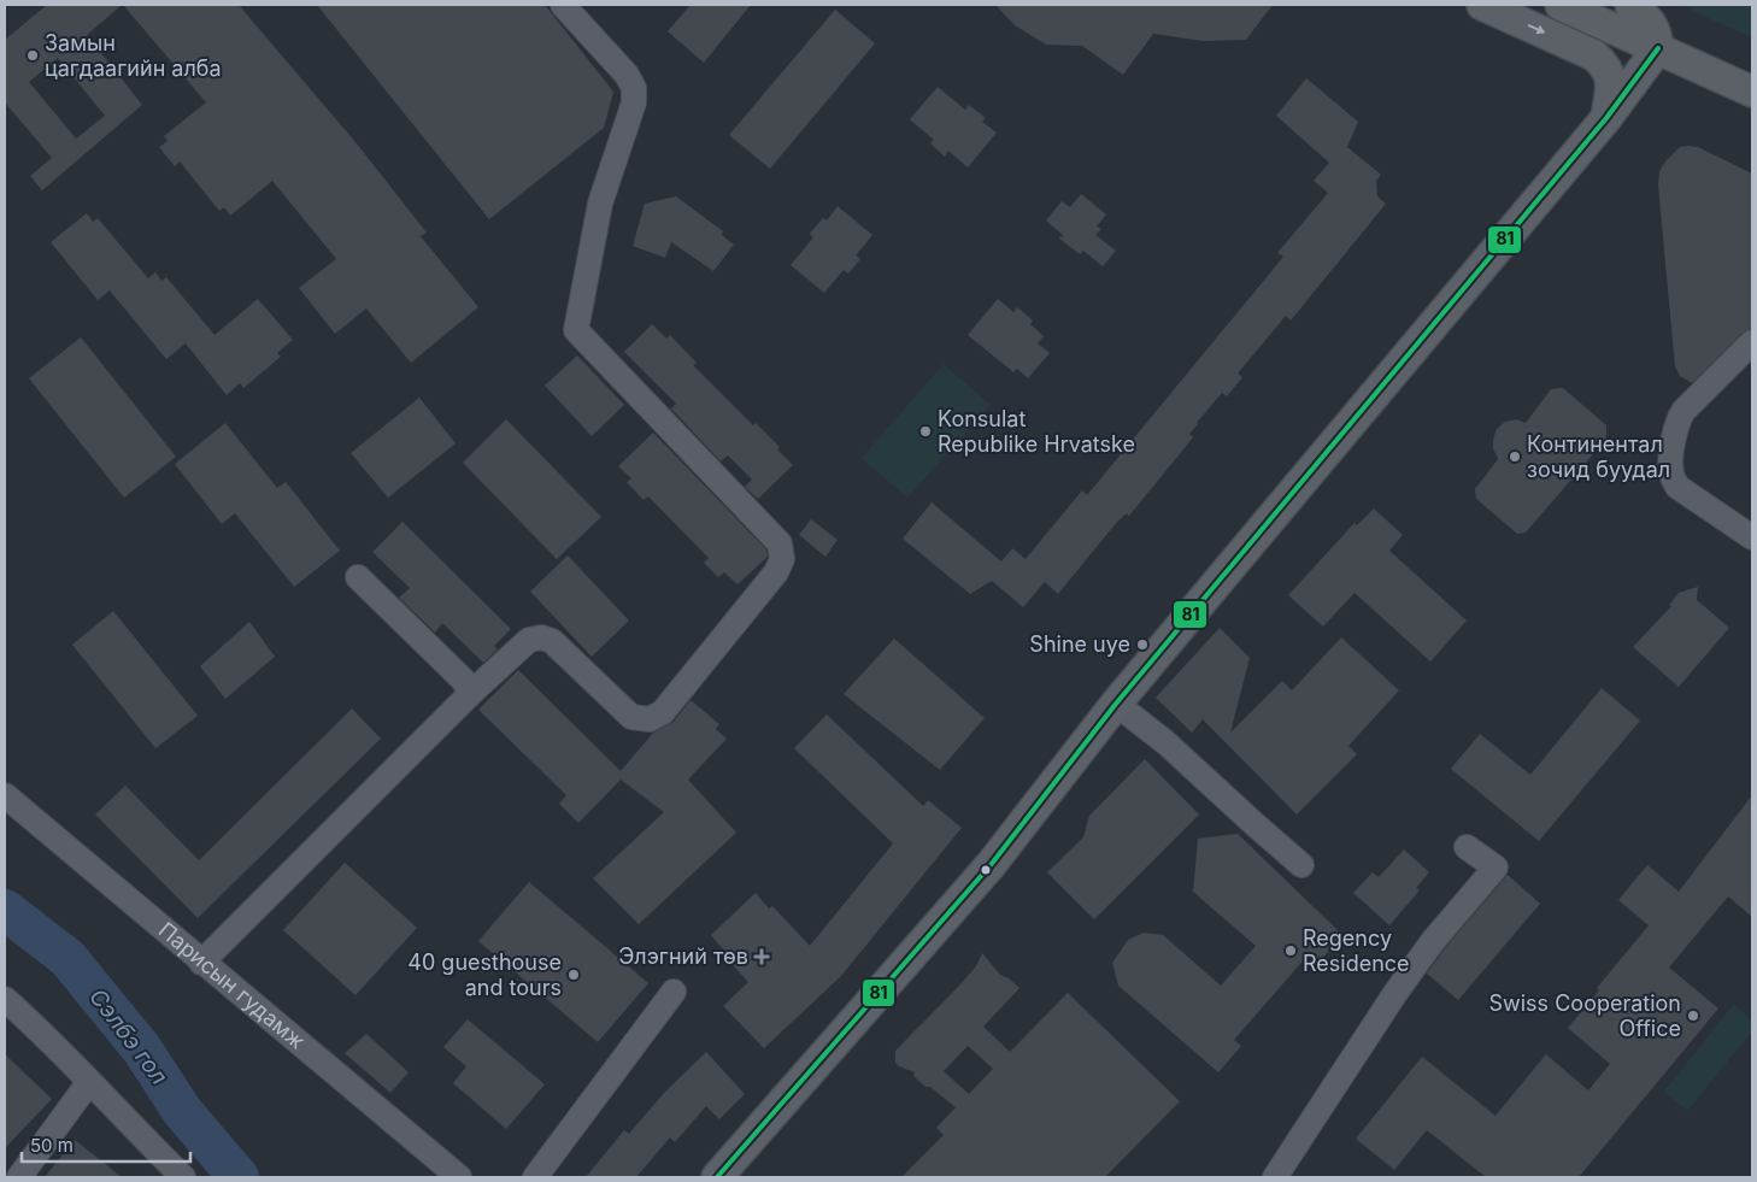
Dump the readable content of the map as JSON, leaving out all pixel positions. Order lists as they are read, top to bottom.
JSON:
{
  "streets": {
    "street": ["Парисын гудамж"]
  },
  "water": ["Сэлбэ гол"],
  "places": {
    "other": [
      "Замын цагдаагийн алба",
      "Konsulat Republike Hrvatske",
      "Континентал зочид буудал",
      "Shine uye",
      "Regency Residence",
      "40 guesthouse and tours",
      "Swiss Cooperation Office"
    ],
    "health": ["Элэгний төв"]
  },
  "lines": ["transit line 81"],
  "scale_bar": "50 m"
}
